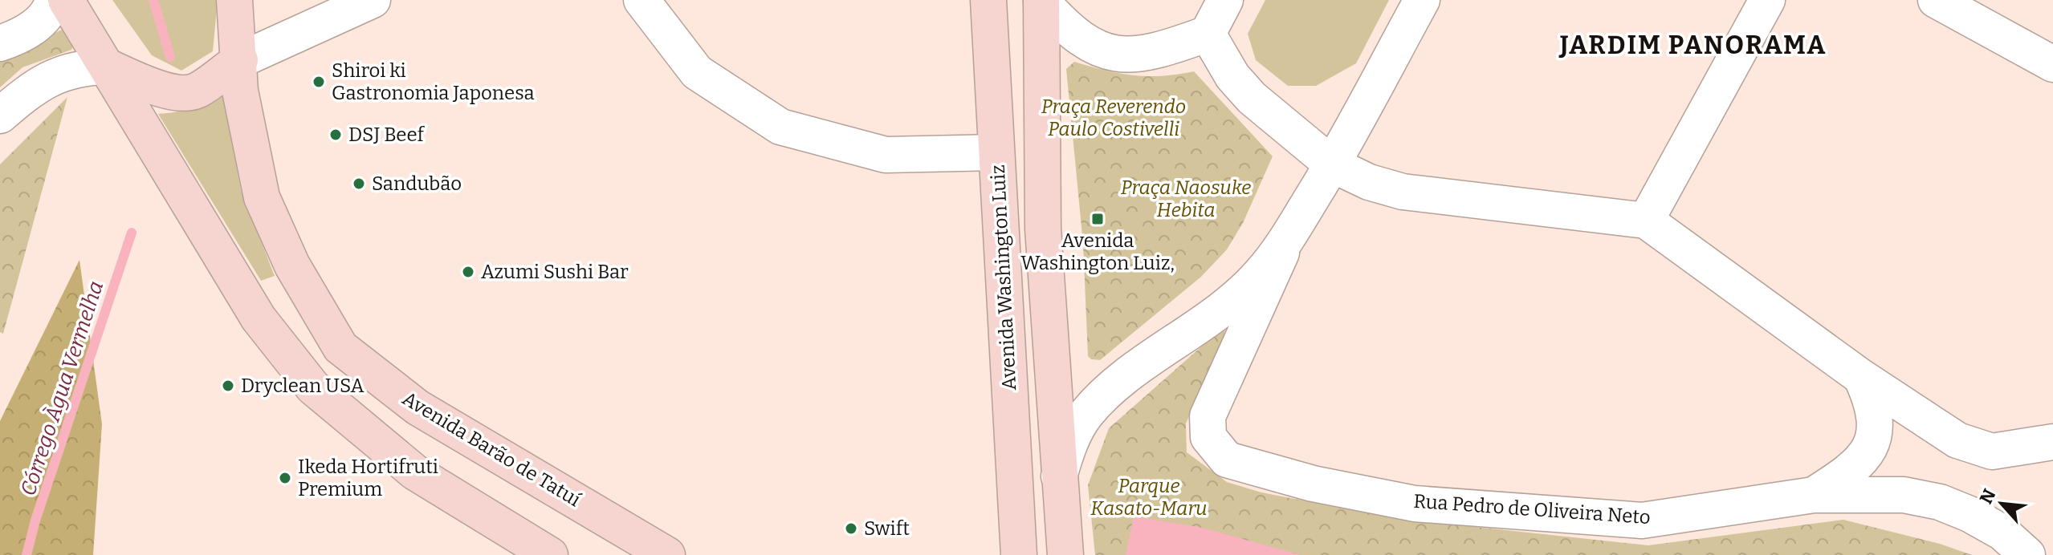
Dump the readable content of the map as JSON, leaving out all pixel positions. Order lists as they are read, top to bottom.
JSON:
{
  "streets": {
    "main road": ["Avenida Washington Luiz", "Avenida Barão de Tatuí"],
    "street": ["Rua Pedro de Oliveira Neto"]
  },
  "districts": ["JARDIM PANORAMA"],
  "water": ["Córrego Àgua Vermelha"],
  "parks": ["Praça Reverendo Paulo Costivelli", "Praça Naosuke Hebita", "Parque Kasato-Maru"],
  "places": {
    "other": [
      "Shiroi ki Gastronomia Japonesa",
      "DSJ Beef",
      "Sandubão",
      "Azumi Sushi Bar",
      "Dryclean USA",
      "Ikeda Hortifruti Premium",
      "Swift"
    ],
    "transit": ["Avenida Washington Luiz,"]
  },
  "north": "top left"
}
